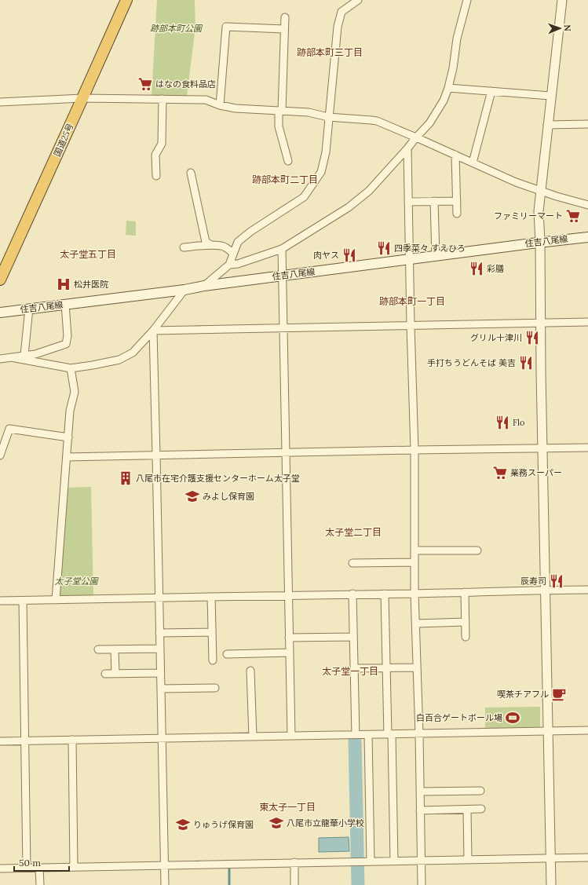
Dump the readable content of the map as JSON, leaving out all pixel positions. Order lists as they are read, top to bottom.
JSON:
{
  "streets": {
    "highway": ["国道25号"],
    "main road": ["住吉八尾線"]
  },
  "districts": [
    "跡部本町三丁目",
    "跡部本町二丁目",
    "太子堂五丁目",
    "跡部本町一丁目",
    "太子堂二丁目",
    "太子堂一丁目",
    "東太子一丁目"
  ],
  "parks": ["跡部本町公園", "太子堂公園"],
  "places": {
    "supermarket": ["はなの食料品店", "ファミリーマート", "業務スーパー"],
    "restaurant": [
      "四季菜々 すえひろ",
      "肉ヤス",
      "彩膳",
      "グリル十津川",
      "手打ちうどんそば 美吉",
      "Flo",
      "辰寿司"
    ],
    "hospital": ["松井医院"],
    "building": ["八尾市在宅介護支援センターホーム太子堂"],
    "school or university": ["みよし保育園", "八尾市立龍華小学校", "りゅうげ保育園"],
    "cafe": ["喫茶チアフル"],
    "sports": ["白百合ゲートボール場"]
  },
  "scale_bar": "50 m",
  "north": "right"
}
